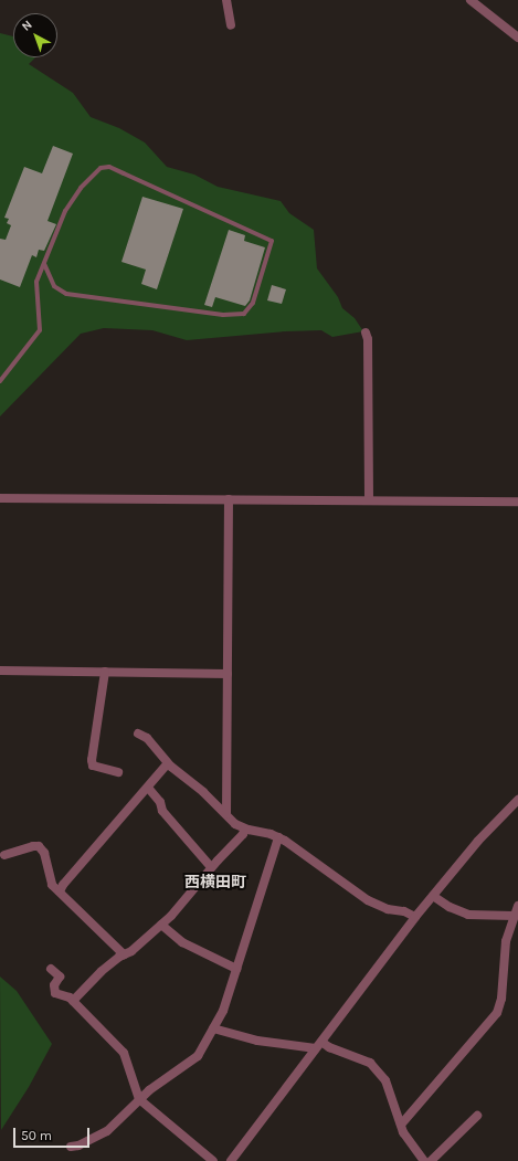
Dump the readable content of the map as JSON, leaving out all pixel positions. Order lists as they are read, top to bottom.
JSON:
{
  "districts": ["西横田町"],
  "scale_bar": "50 m",
  "north": "top left"
}
